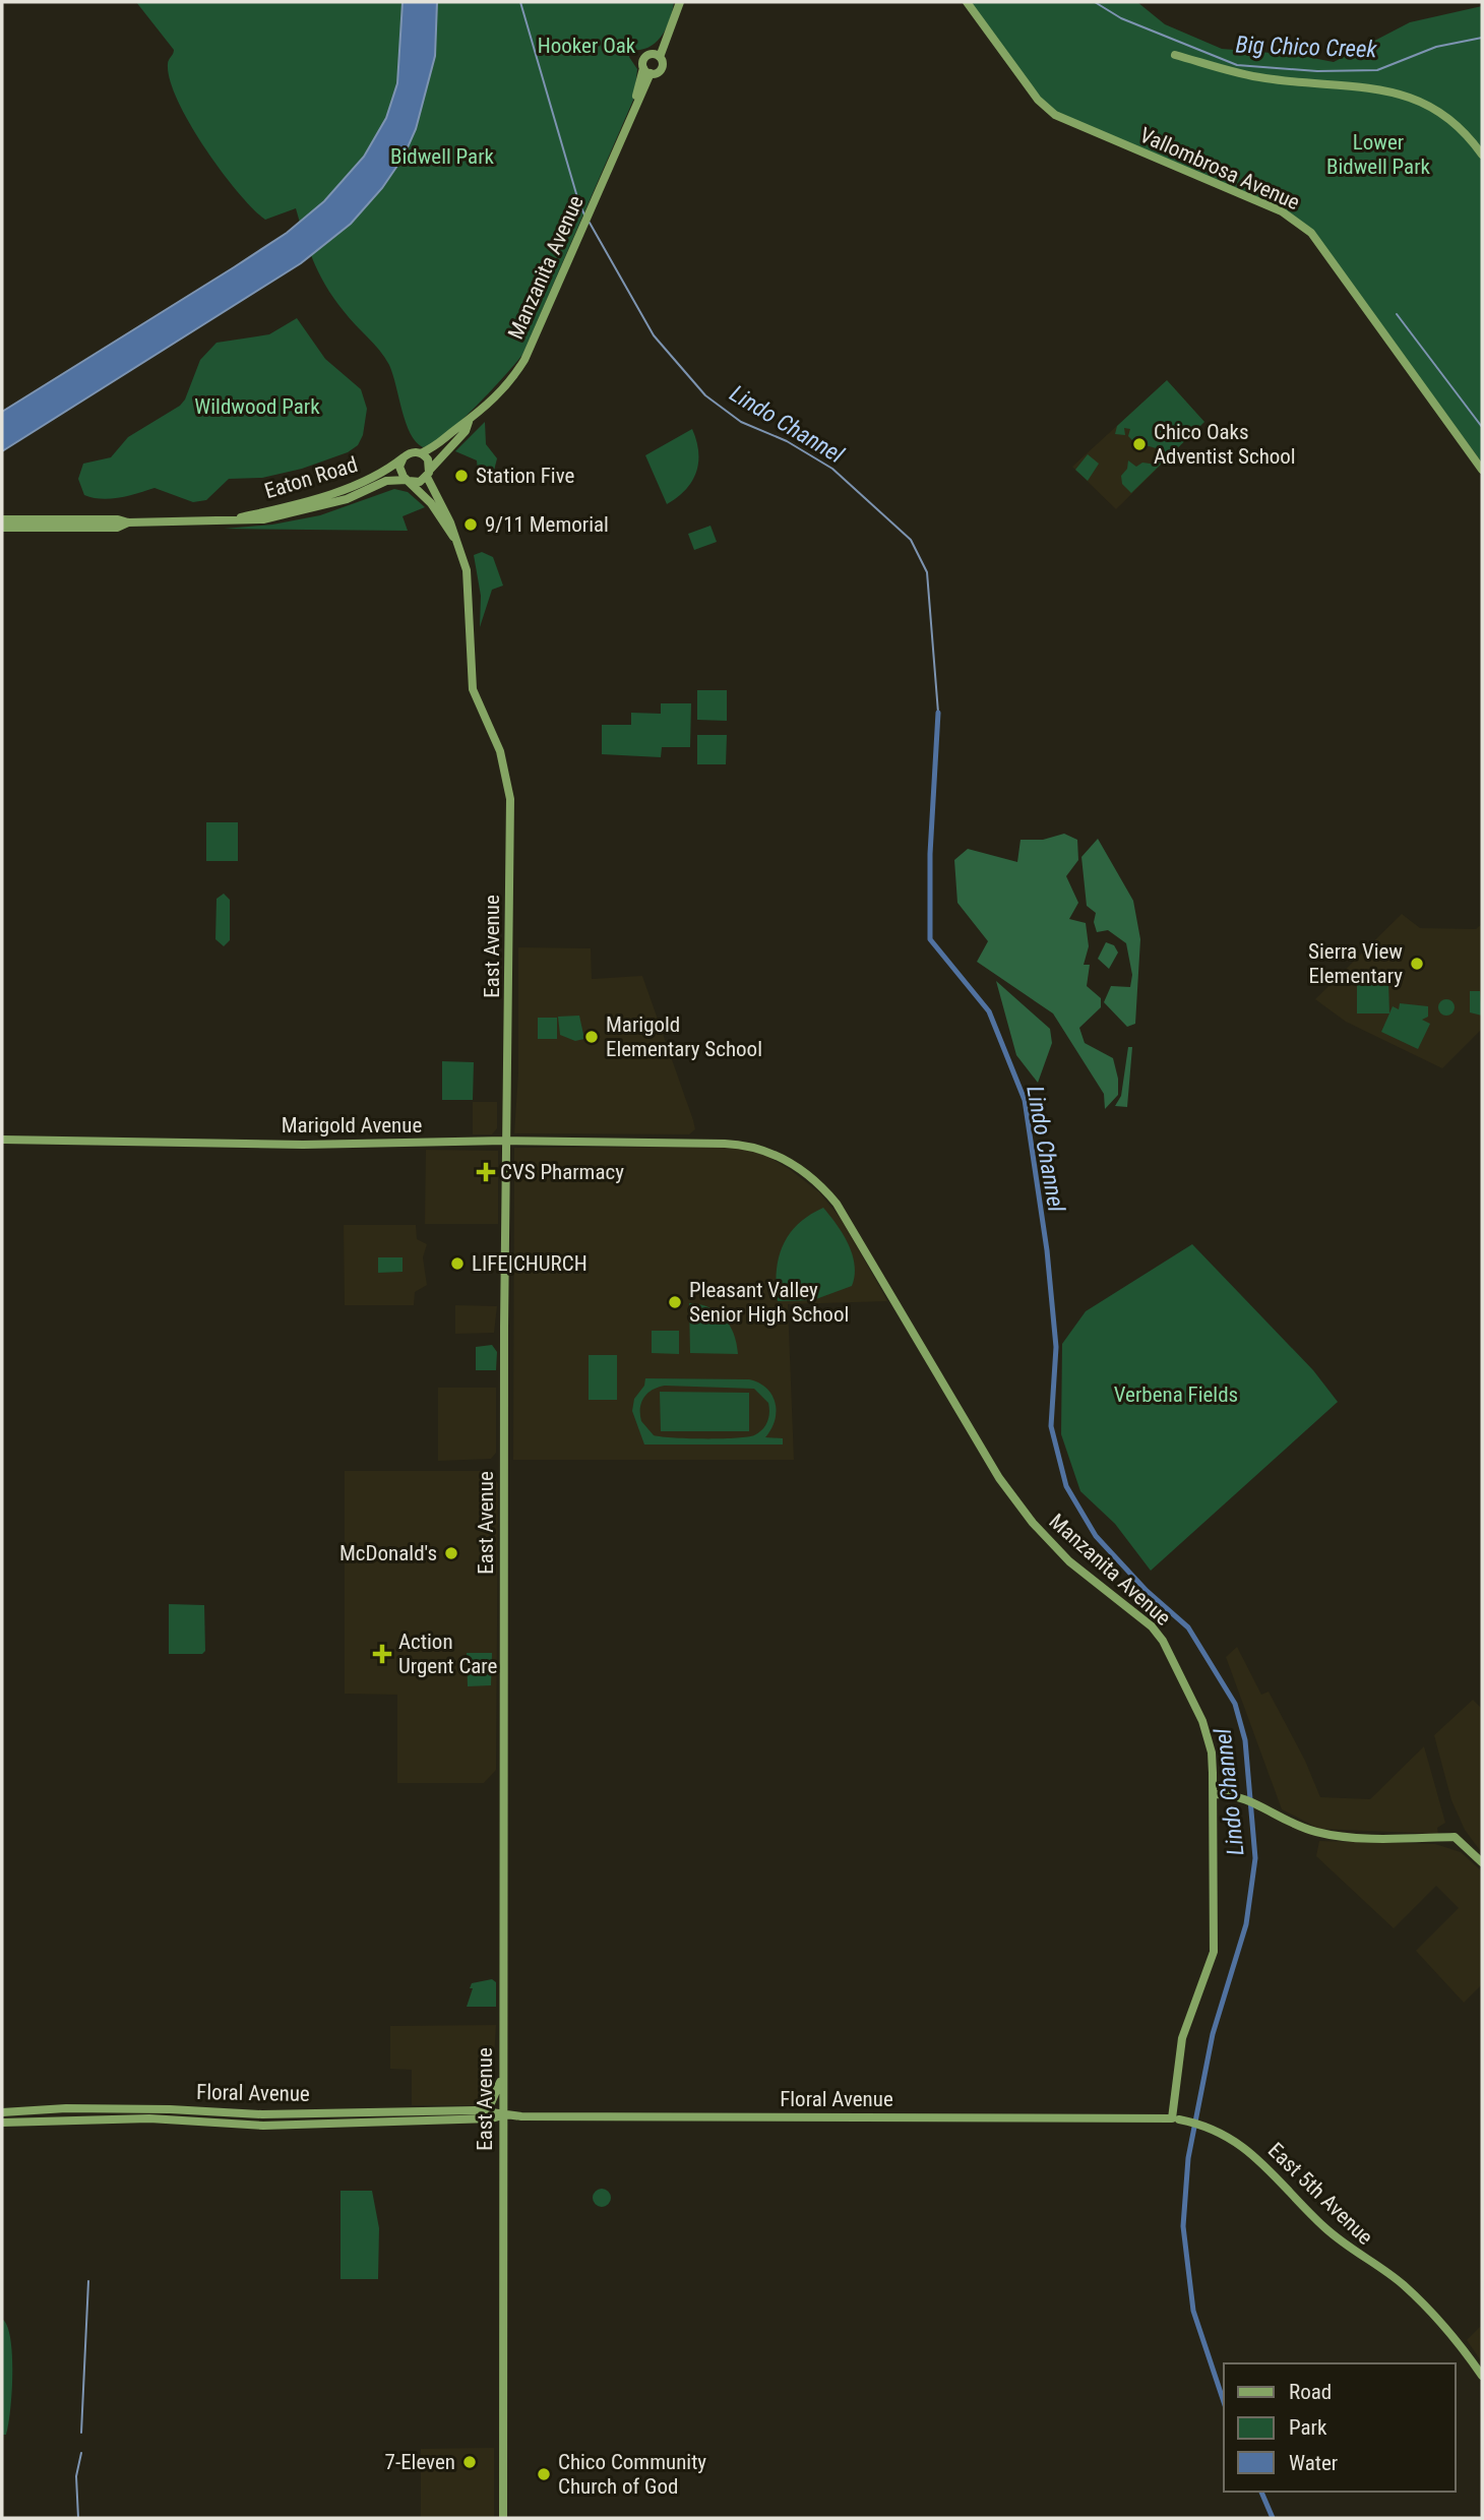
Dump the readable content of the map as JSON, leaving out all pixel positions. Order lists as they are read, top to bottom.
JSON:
{
  "streets": {
    "street": [
      "Vallombrosa Avenue",
      "Manzanita Avenue",
      "Eaton Road",
      "East Avenue",
      "Marigold Avenue",
      "Floral Avenue",
      "East 5th Avenue"
    ]
  },
  "crossings": [
    ["Manzanita Avenue", "Eaton Road"],
    ["Manzanita Avenue", "East Avenue"],
    ["Manzanita Avenue", "Marigold Avenue"],
    ["Manzanita Avenue", "Floral Avenue"],
    ["Manzanita Avenue", "East 5th Avenue"],
    ["Eaton Road", "East Avenue"],
    ["East Avenue", "Marigold Avenue"],
    ["East Avenue", "Floral Avenue"],
    ["Floral Avenue", "East 5th Avenue"]
  ],
  "water": ["Big Chico Creek", "Lindo Channel"],
  "parks": [
    "Hooker Oak",
    "Lower Bidwell Park",
    "Bidwell Park",
    "Wildwood Park",
    "Verbena Fields"
  ],
  "places": {
    "other": [
      "Chico Oaks Adventist School",
      "Station Five",
      "9/11 Memorial",
      "Sierra View Elementary",
      "Marigold Elementary School",
      "LIFE|CHURCH",
      "Pleasant Valley Senior High School",
      "McDonald's",
      "7-Eleven",
      "Chico Community Church of God"
    ],
    "health": ["CVS Pharmacy", "Action Urgent Care"]
  },
  "legend": ["Road", "Park", "Water"]
}
